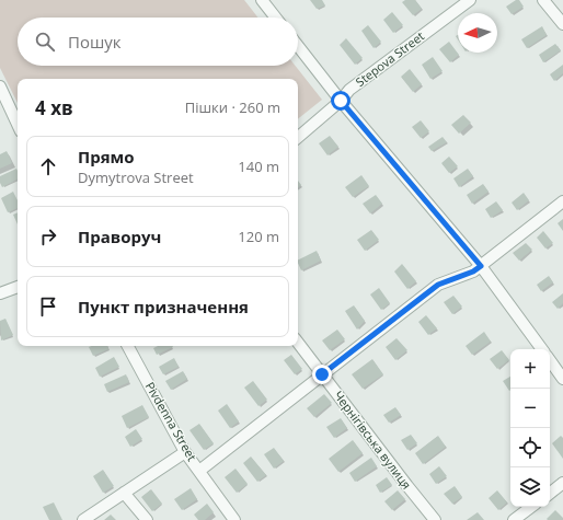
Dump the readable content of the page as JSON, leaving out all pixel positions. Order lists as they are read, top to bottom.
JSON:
{
  "streets": {
    "street": ["Stepova Street", "Pivdenna Street", "Чернігівська вулиця"]
  },
  "north": "left",
  "page": {
    "search": "Пошук",
    "heading": ["4 хв", "Пішки · 260 m"],
    "list": [
      ["Прямо", "Dymytrova Street", "140 m"],
      ["Праворуч", "120 m"],
      "Пункт призначення"
    ],
    "map_buttons": ["+", "−"]
  }
}
